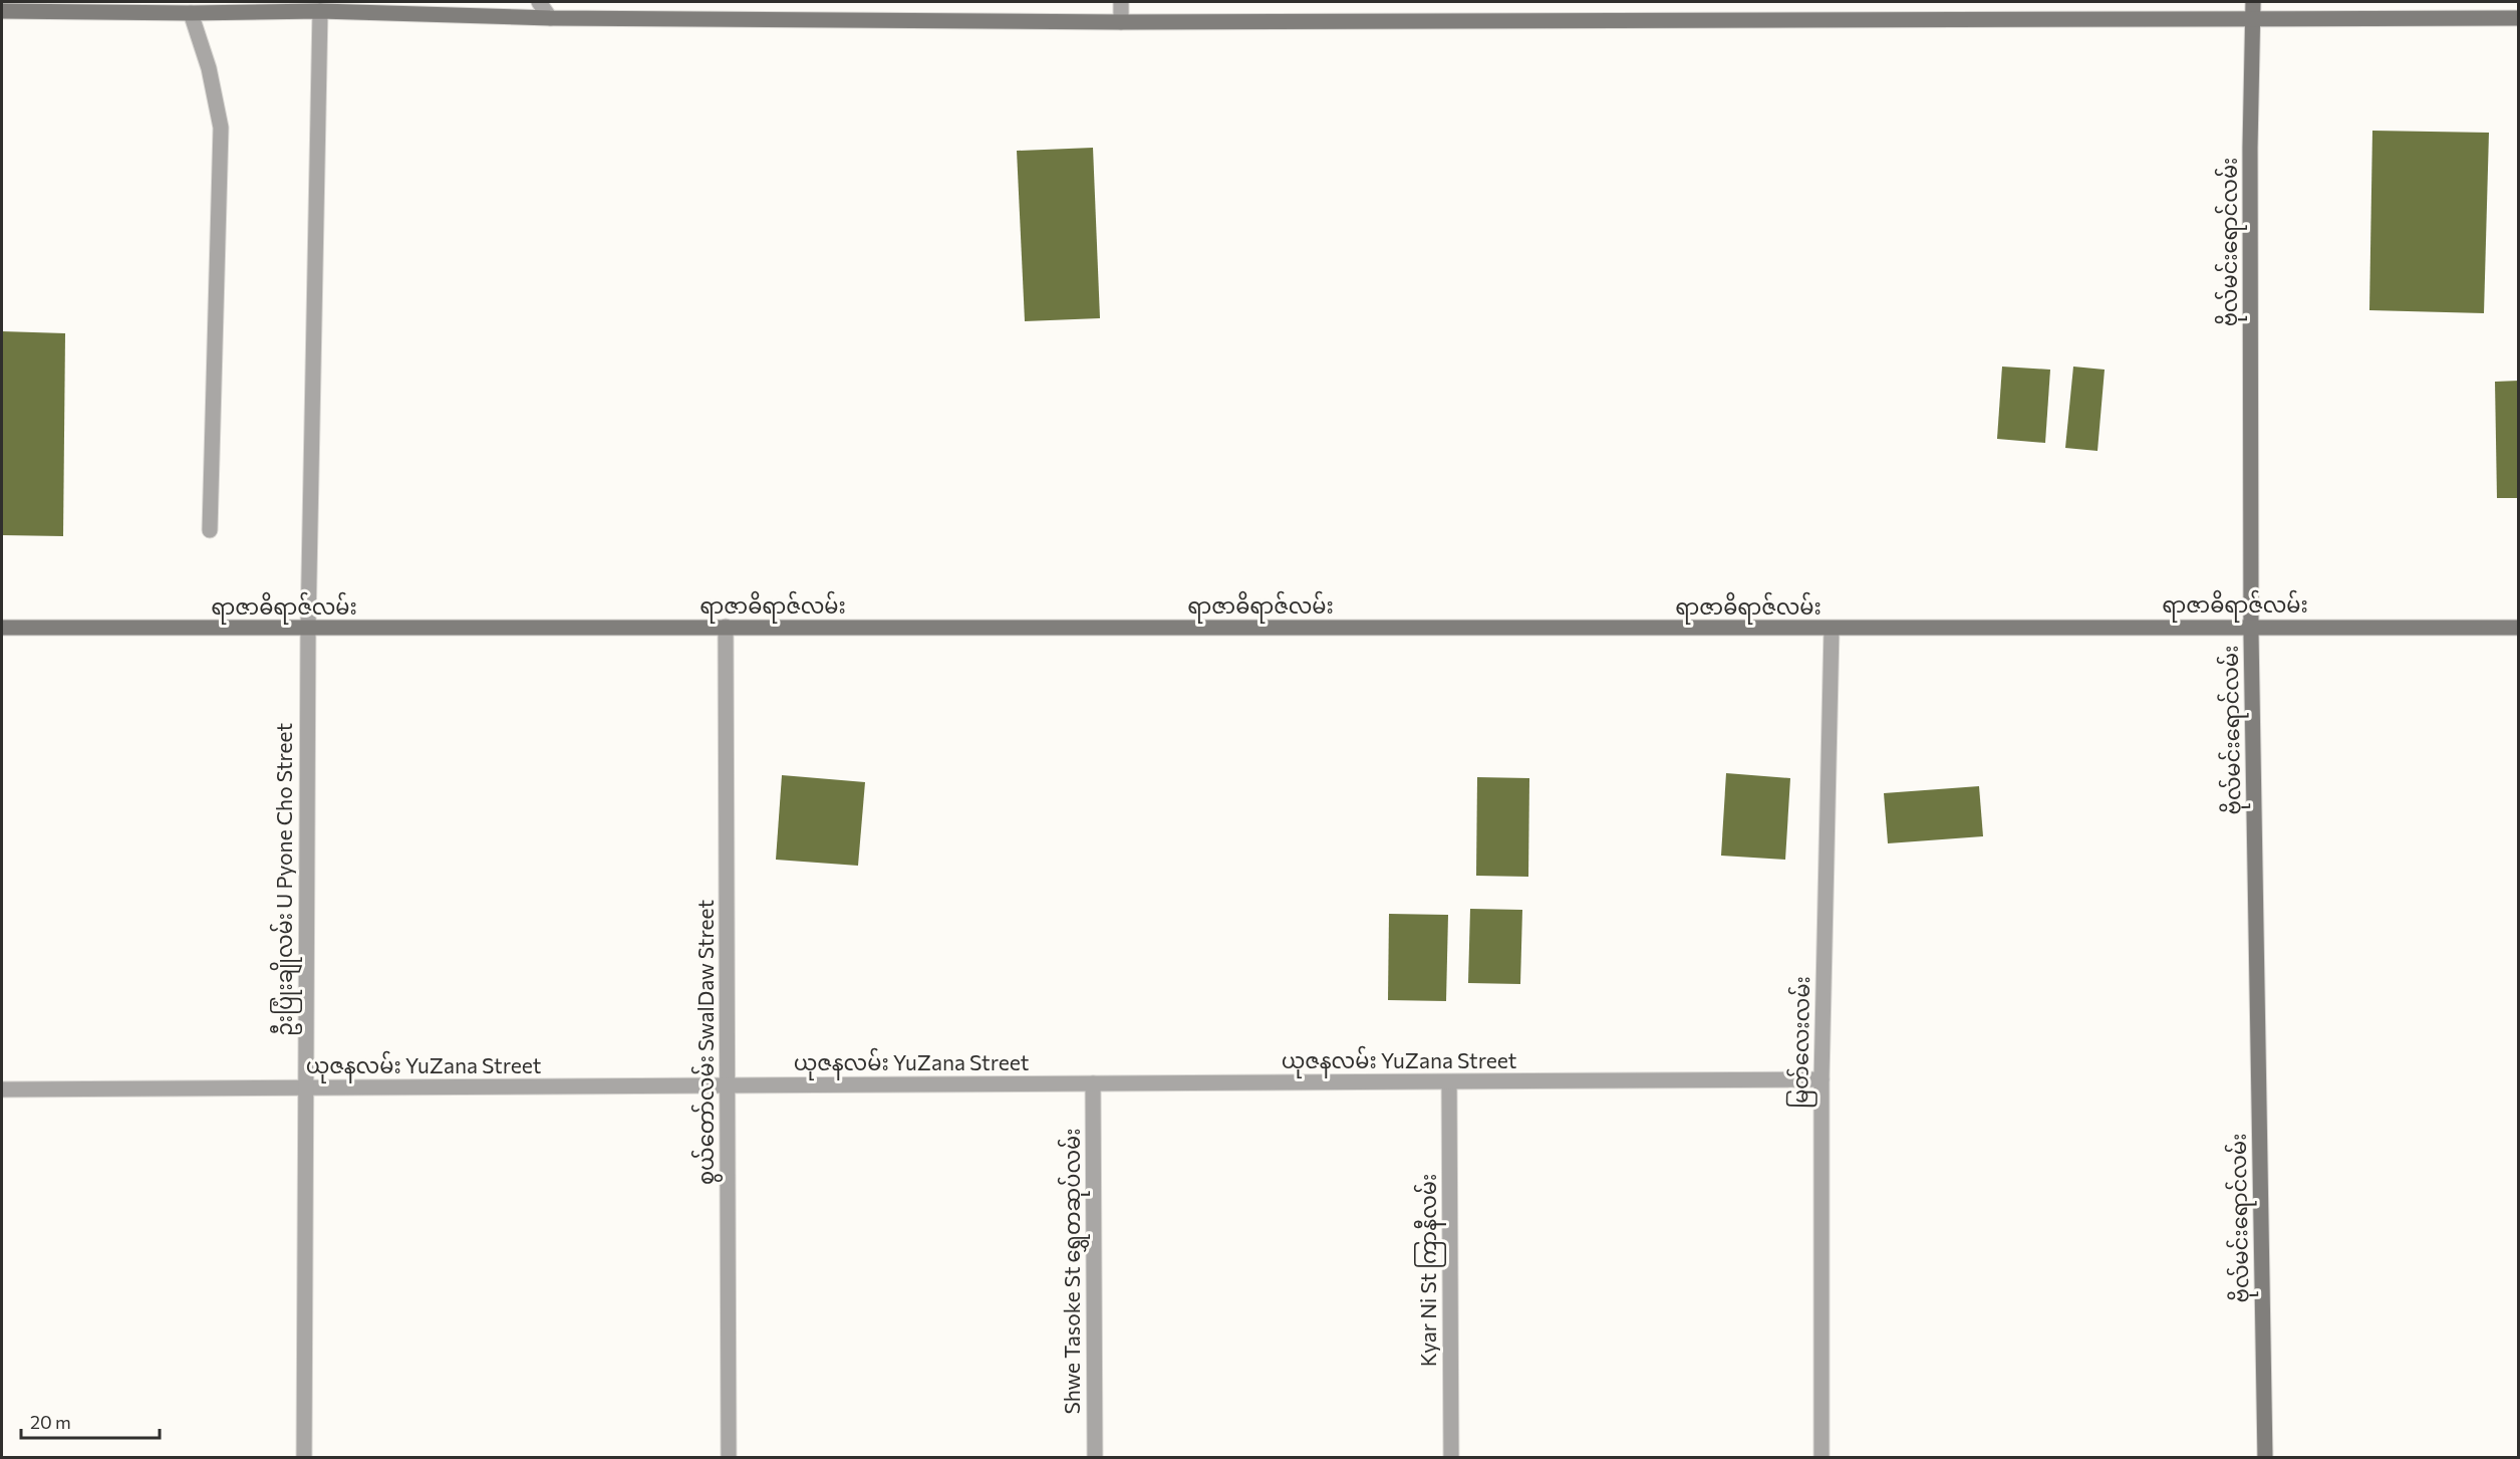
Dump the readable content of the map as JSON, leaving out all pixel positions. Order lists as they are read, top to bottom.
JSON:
{
  "streets": {
    "street": [
      "ဗိုလ်မင်းရောင်လမ်း",
      "ရာဇာဓိရာဇ်လမ်း",
      "ဦးပြုံးချိုလမ်း U Pyone Cho Street",
      "စွယ်တော်လမ်း SwalDaw Street",
      "မြတ်လေးလမ်း",
      "ယုဇနလမ်း YuZana Street",
      "Kyar Ni St ကြာနီလမ်း",
      "Shwe Tasoke St ရွှေတဆုပ်လမ်း"
    ]
  },
  "crossings": [
    ["ဗိုလ်မင်းရောင်လမ်း", "ရာဇာဓိရာဇ်လမ်း"],
    ["ရာဇာဓိရာဇ်လမ်း", "ဦးပြုံးချိုလမ်း U Pyone Cho Street"],
    ["ရာဇာဓိရာဇ်လမ်း", "စွယ်တော်လမ်း SwalDaw Street"],
    ["ရာဇာဓိရာဇ်လမ်း", "မြတ်လေးလမ်း"],
    ["ဦးပြုံးချိုလမ်း U Pyone Cho Street", "ယုဇနလမ်း YuZana Street"],
    ["စွယ်တော်လမ်း SwalDaw Street", "ယုဇနလမ်း YuZana Street"],
    ["မြတ်လေးလမ်း", "ယုဇနလမ်း YuZana Street"],
    ["ယုဇနလမ်း YuZana Street", "Kyar Ni St ကြာနီလမ်း"],
    ["ယုဇနလမ်း YuZana Street", "Shwe Tasoke St ရွှေတဆုပ်လမ်း"]
  ],
  "scale_bar": "20 m"
}
